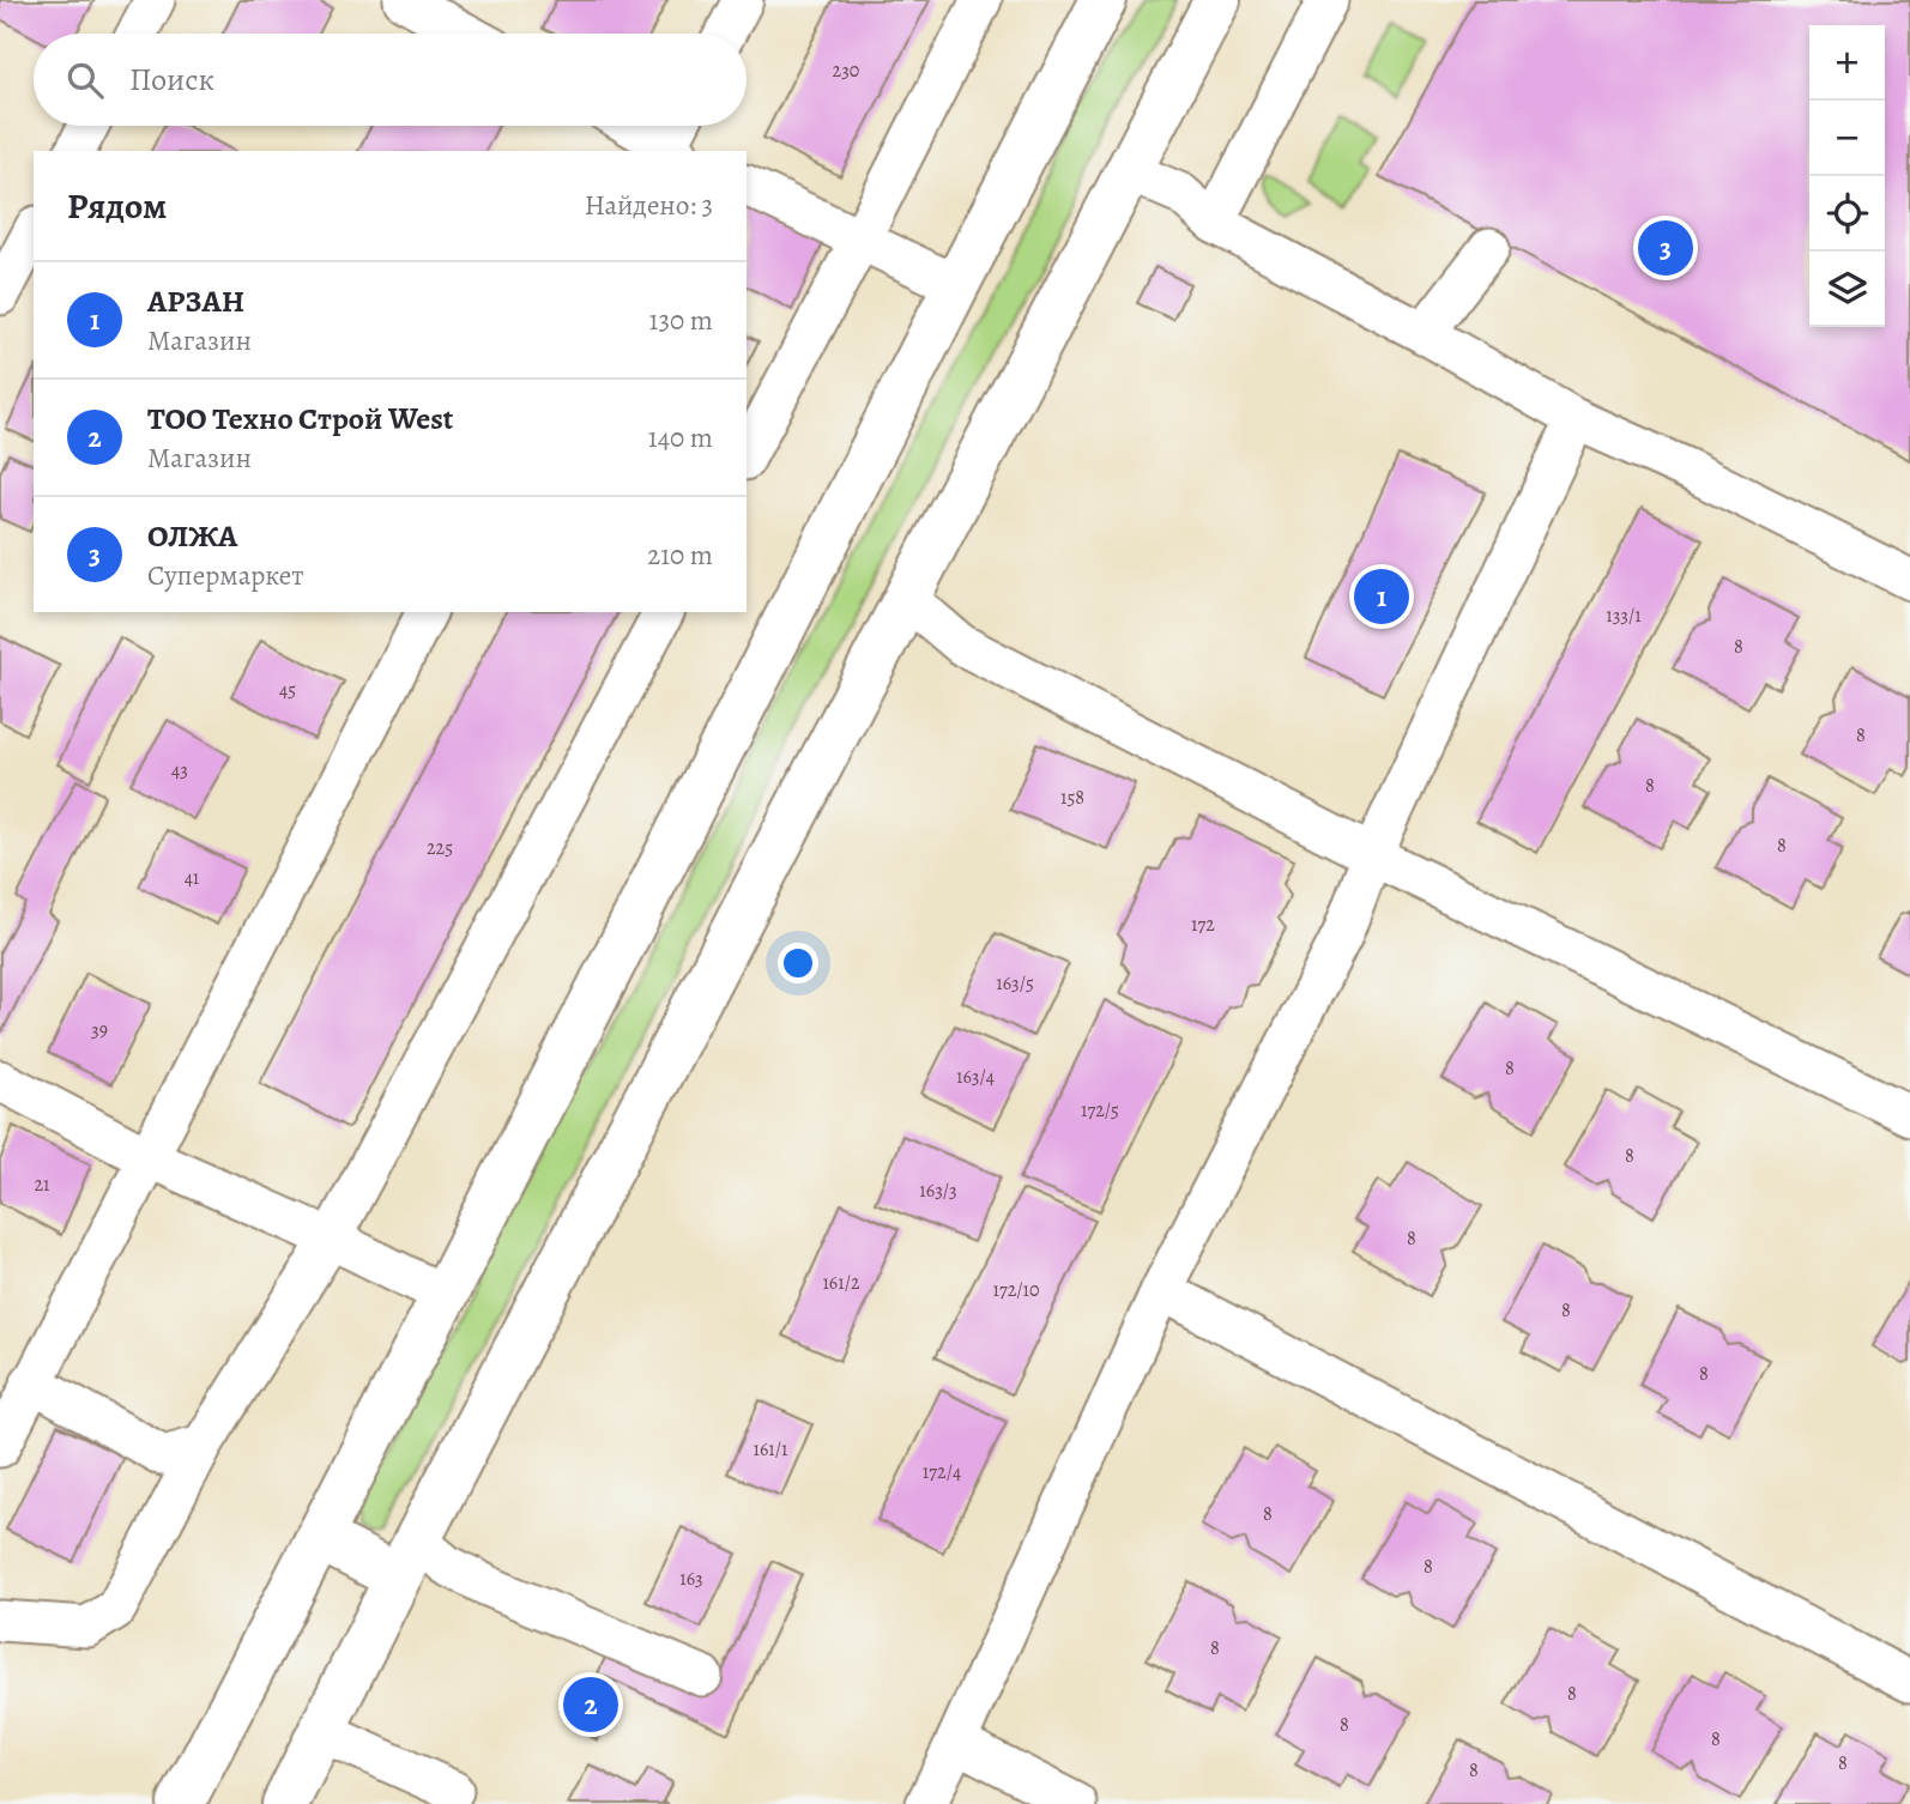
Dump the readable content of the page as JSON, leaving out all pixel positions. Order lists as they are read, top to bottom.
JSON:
{
  "house_numbers": [
    "230",
    "133/1",
    "8",
    "45",
    "8",
    "43",
    "8",
    "158",
    "8",
    "225",
    "41",
    "172",
    "163/5",
    "39",
    "8",
    "163/4",
    "172/5",
    "8",
    "21",
    "163/3",
    "8",
    "161/2",
    "172/10",
    "8",
    "8",
    "161/1",
    "172/4",
    "8",
    "8",
    "163",
    "8",
    "8",
    "8",
    "8",
    "8",
    "8"
  ],
  "page": {
    "map_buttons": ["+", "−"],
    "search": "Поиск",
    "heading": ["Рядом", "Найдено: 3"],
    "pins": ["3", "1", "2"],
    "list": [
      {
        "mark": "1",
        "name": "АРЗАН",
        "note": "Магазин",
        "value": "130 m"
      },
      {
        "mark": "2",
        "name": "ТОО Техно Строй West",
        "note": "Магазин",
        "value": "140 m"
      },
      {
        "mark": "3",
        "name": "ОЛЖА",
        "note": "Супермаркет",
        "value": "210 m"
      }
    ]
  }
}
